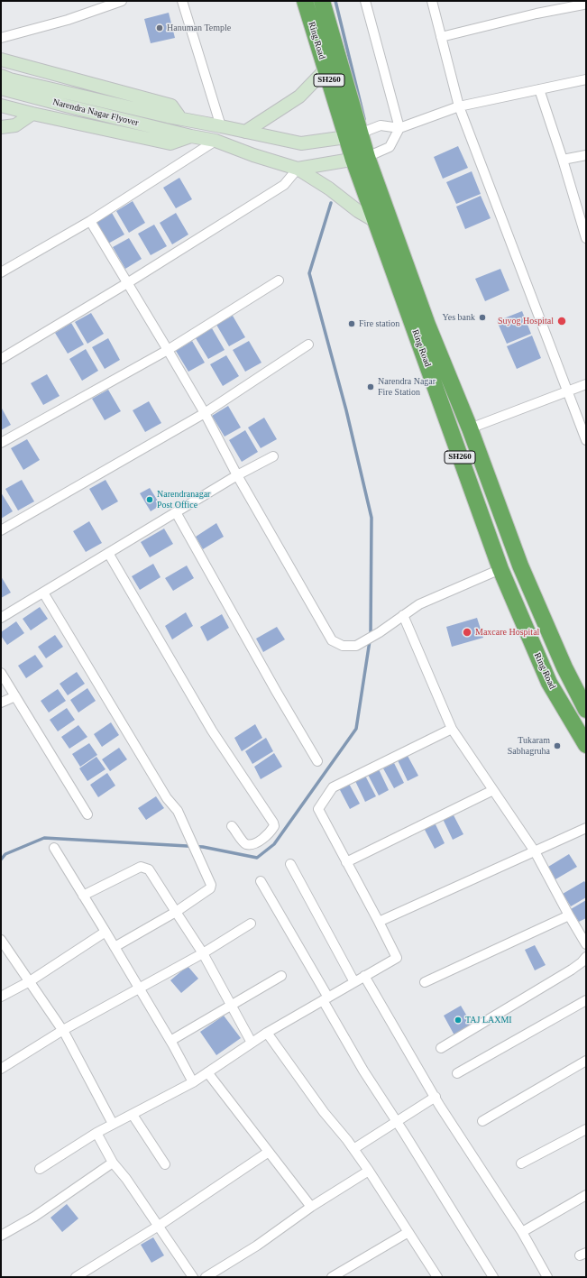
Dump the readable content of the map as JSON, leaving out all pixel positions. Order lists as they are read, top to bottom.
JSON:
{
  "streets": {
    "highway": ["Ring Road", "SH260"],
    "main road": ["Narendra Nagar Flyover"]
  },
  "crossings": [
    ["Ring Road", "Narendra Nagar Flyover"]
  ],
  "places": [
    "Hanuman Temple",
    "Yes bank",
    "Suyog Hospital",
    "Fire station",
    "Narendra Nagar Fire Station",
    "Narendranagar Post Office",
    "Maxcare Hospital",
    "Tukaram Sabhagruha",
    "TAJ LAXMI"
  ]
}
